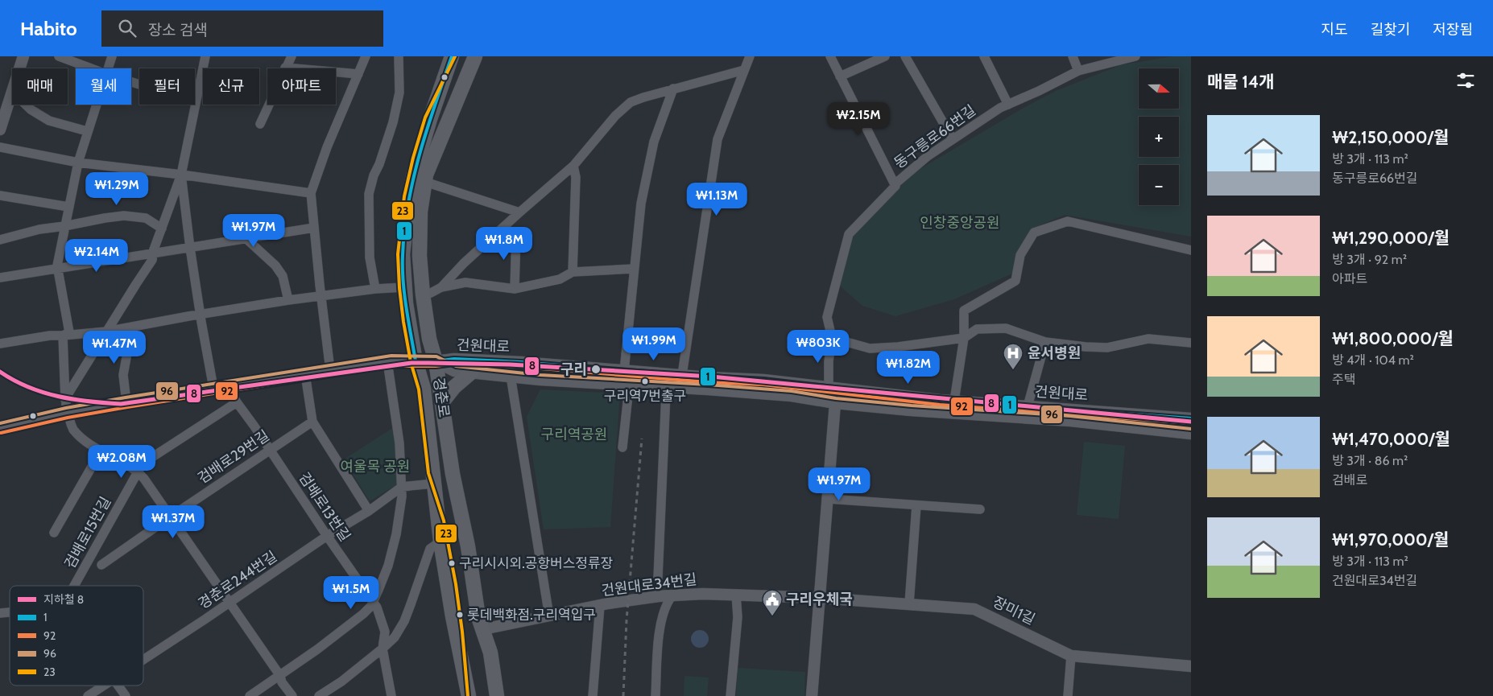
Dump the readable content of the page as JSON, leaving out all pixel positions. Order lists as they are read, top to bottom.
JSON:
{
  "streets": {
    "main road": ["경춘로"],
    "street": [
      "동구릉로66번길",
      "건원대로",
      "검배로29번길",
      "검배로13번길",
      "검배로15번길",
      "경춘로244번길",
      "건원대로34번길",
      "장미1길"
    ]
  },
  "crossings": [
    ["건원대로", "경춘로"],
    ["경춘로", "경춘로244번길"],
    ["경춘로", "건원대로34번길"],
    ["검배로29번길", "검배로13번길"],
    ["검배로13번길", "검배로15번길"],
    ["검배로13번길", "경춘로244번길"],
    ["건원대로34번길", "장미1길"]
  ],
  "parks": ["인창중앙공원", "구리역공원", "여울목 공원"],
  "places": {
    "other": [
      "구리",
      "구리역7번출구",
      "구리시시외.공항버스정류장",
      "롯데백화점.구리역입구"
    ],
    "hospital": ["윤서병원"],
    "public building": ["구리우체국"]
  },
  "lines": [
    "transit line 1",
    "transit line 23",
    "transit line 96",
    "metro line 8",
    "transit line 92"
  ],
  "legend": [
    "지하철 8",
    "1",
    "92",
    "96",
    "23"
  ],
  "north": "right",
  "page": {
    "header": "Habito",
    "search": "장소 검색",
    "nav": ["지도", "길찾기", "저장됨"],
    "heading": "매물 14개",
    "map_buttons": ["+", "−"],
    "chip": [
      "매매",
      "월세",
      "필터",
      "신규",
      "아파트"
    ],
    "price": [
      "₩2.15M",
      "₩1.29M",
      "₩1.13M",
      "₩1.97M",
      "₩1.8M",
      "₩2.14M",
      "₩1.99M",
      "₩803K",
      "₩1.47M",
      "₩1.82M",
      "₩2.08M",
      "₩1.97M",
      "₩1.37M",
      "₩1.5M"
    ],
    "list": [
      {
        "name": "₩2,150,000/월",
        "note": "방 3개 · 113 m² · 동구릉로66번길"
      },
      {
        "name": "₩1,290,000/월",
        "note": "방 3개 · 92 m² · 아파트"
      },
      {
        "name": "₩1,800,000/월",
        "note": "방 4개 · 104 m² · 주택"
      },
      {
        "name": "₩1,470,000/월",
        "note": "방 3개 · 86 m² · 검배로"
      },
      {
        "name": "₩1,970,000/월",
        "note": "방 3개 · 113 m² · 건원대로34번길"
      }
    ]
  }
}
